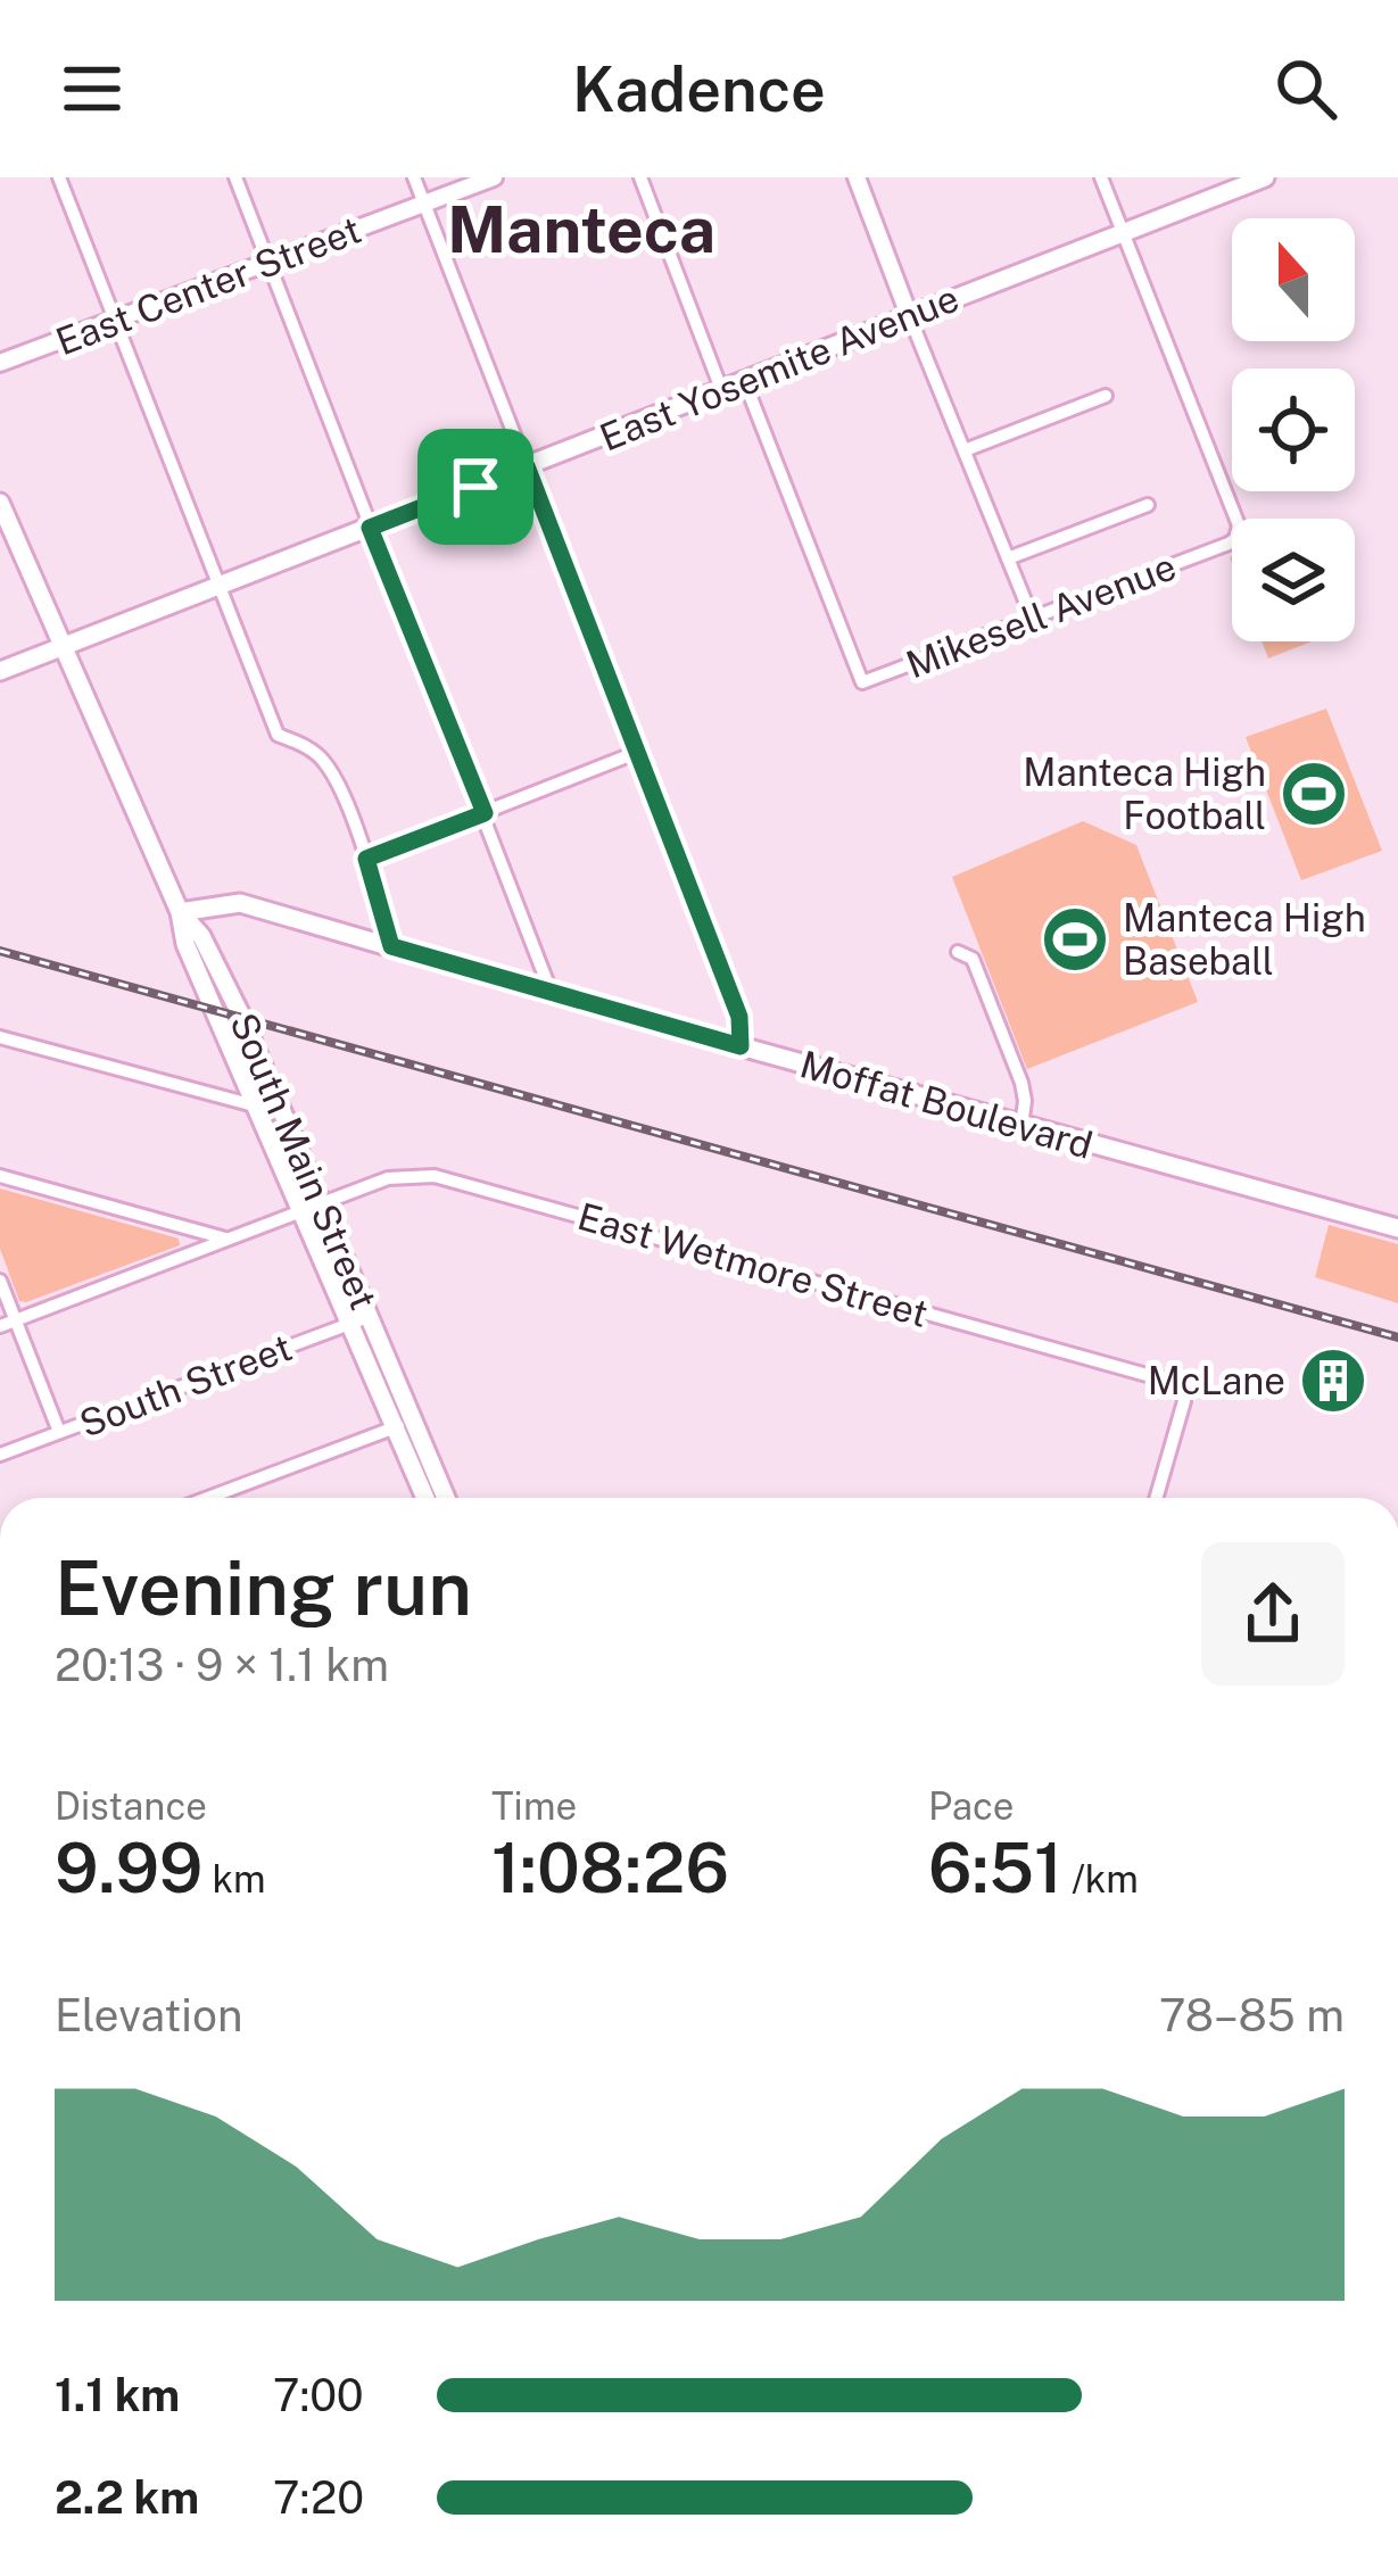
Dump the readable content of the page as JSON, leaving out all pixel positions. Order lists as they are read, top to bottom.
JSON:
{
  "streets": {
    "main road": ["East Yosemite Avenue", "Moffat Boulevard", "South Main Street"],
    "street": [
      "East Center Street",
      "Mikesell Avenue",
      "East Wetmore Street",
      "South Street"
    ]
  },
  "crossings": [
    ["East Yosemite Avenue", "Mikesell Avenue"],
    ["East Yosemite Avenue", "South Main Street"],
    ["Moffat Boulevard", "South Main Street"],
    ["South Main Street", "East Wetmore Street"],
    ["South Main Street", "South Street"]
  ],
  "districts": ["Manteca"],
  "places": {
    "sports": ["Manteca High Football", "Manteca High Baseball"],
    "building": ["McLane"]
  },
  "north": "top",
  "page": {
    "header": "Kadence",
    "heading": ["Evening run", "20:13 · 9 × 1.1 km"],
    "stats": [
      ["Distance", "9.99 km"],
      ["Time", "1:08:26"],
      ["Pace", "6:51 /km"]
    ],
    "chart": ["Elevation", "78–85 m"],
    "list": [
      {
        "name": "1.1 km",
        "note": "7:00"
      },
      {
        "name": "2.2 km",
        "note": "7:20"
      }
    ]
  }
}
